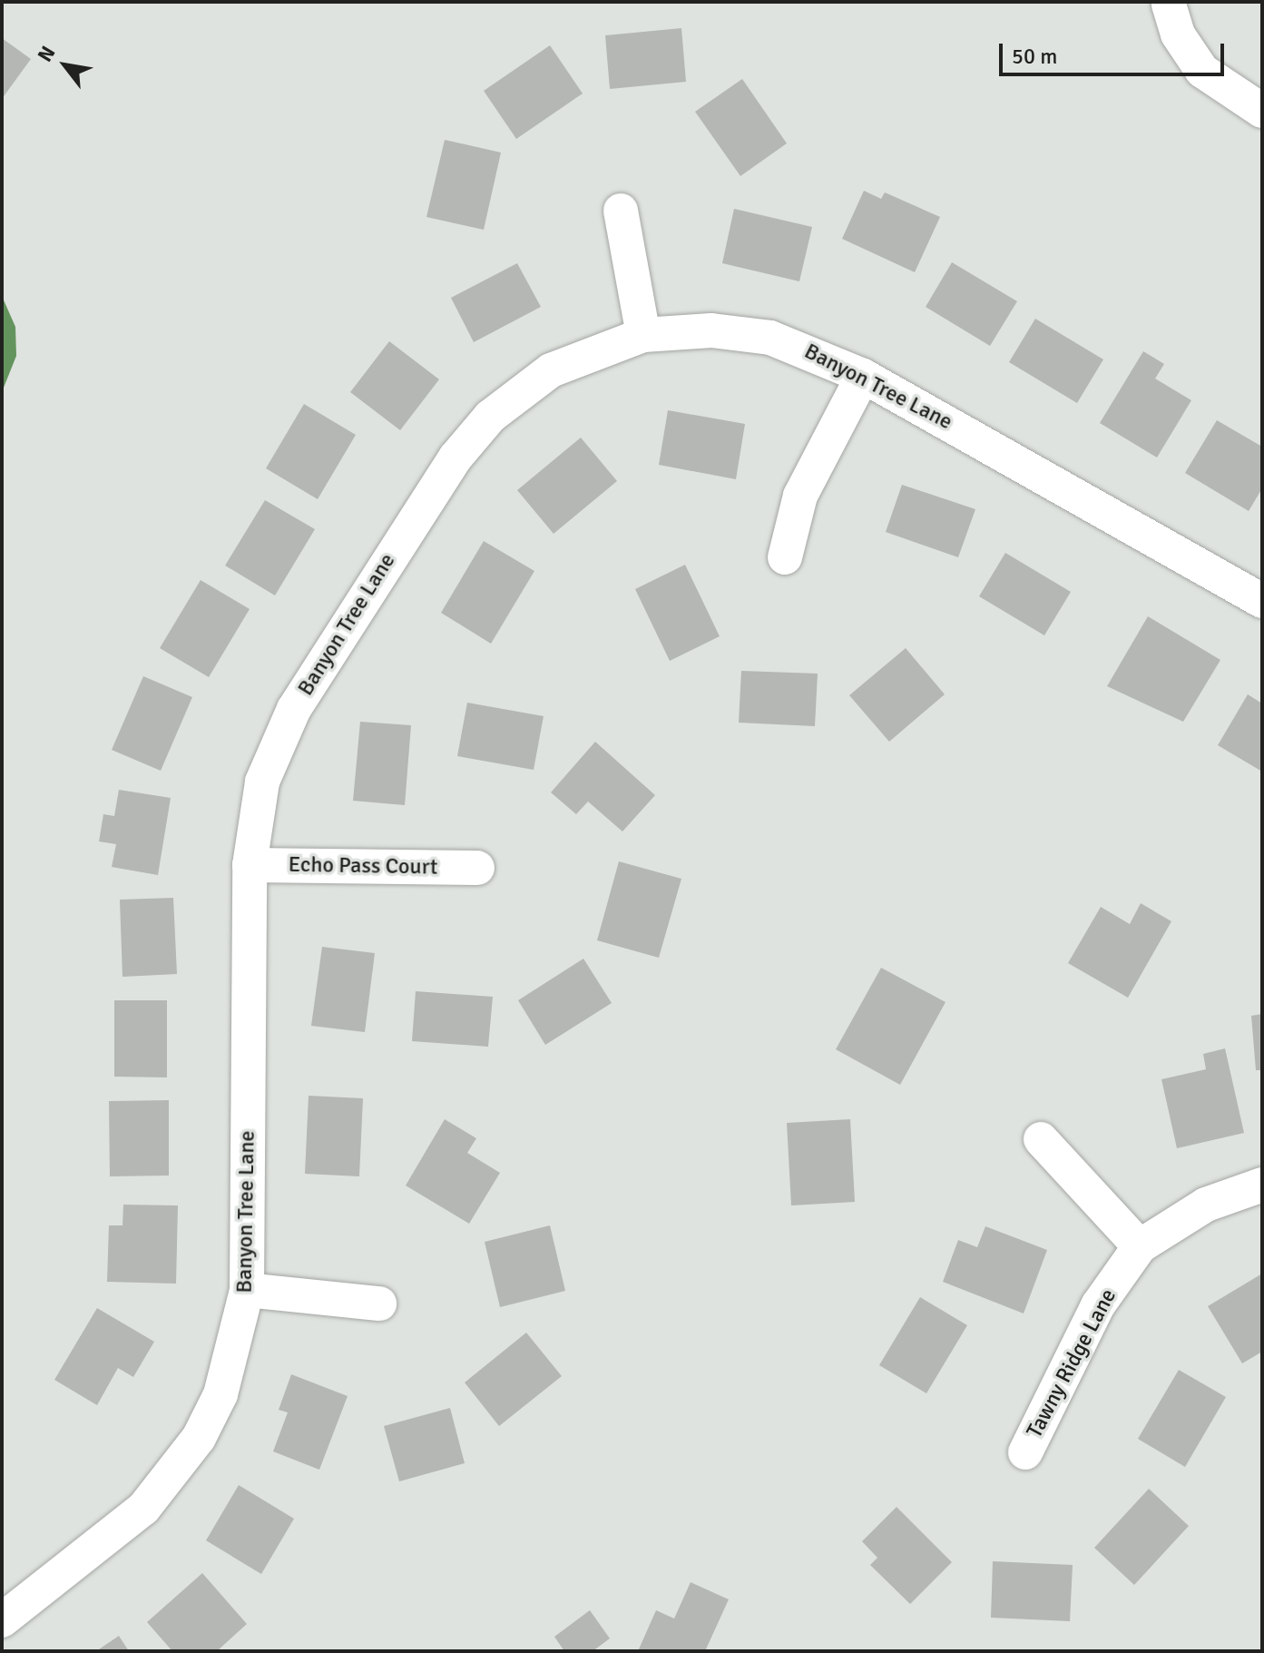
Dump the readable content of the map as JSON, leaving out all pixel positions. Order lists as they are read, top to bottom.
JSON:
{
  "streets": {
    "street": ["Banyon Tree Lane", "Echo Pass Court", "Tawny Ridge Lane"]
  },
  "crossings": [
    ["Banyon Tree Lane", "Echo Pass Court"]
  ],
  "scale_bar": "50 m",
  "north": "top left"
}
